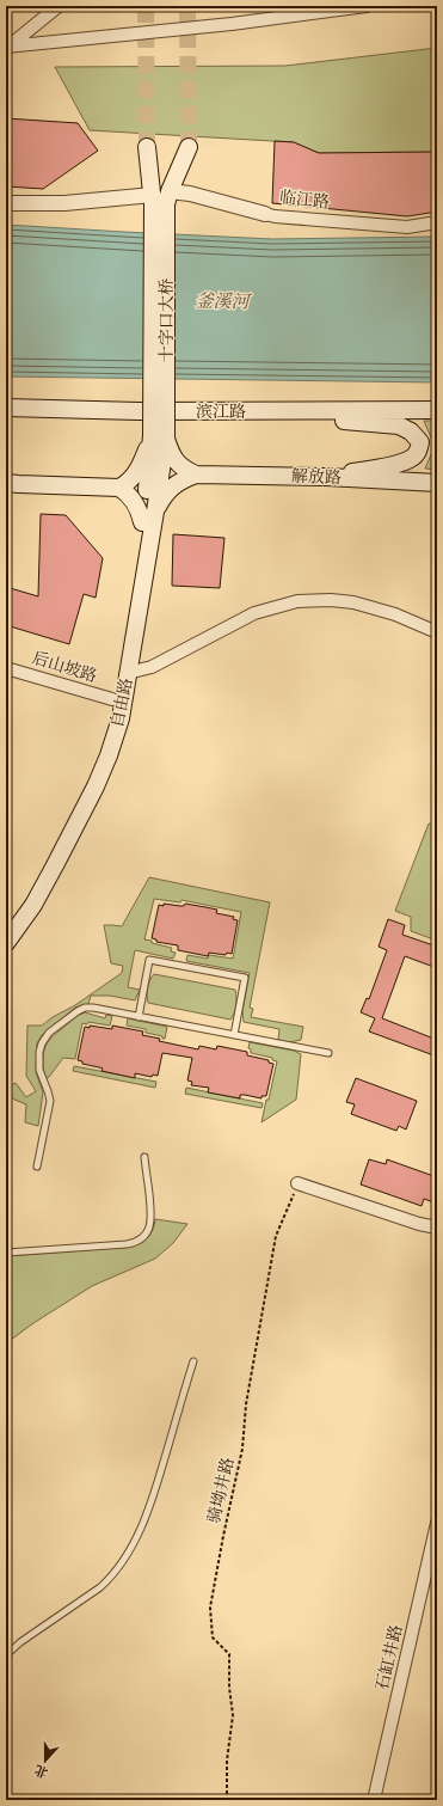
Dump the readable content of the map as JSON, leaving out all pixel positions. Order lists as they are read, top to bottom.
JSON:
{
  "streets": {
    "main road": [
      "十字口大桥",
      "滨江路",
      "解放路",
      "自由路"
    ],
    "street": ["临江路", "后山坡路", "石缸井路"],
    "path": ["骑坳井路"]
  },
  "crossings": [
    ["临江路", "十字口大桥"],
    ["十字口大桥", "自由路"],
    ["后山坡路", "自由路"]
  ],
  "water": ["釜溪河"],
  "north": "bottom"
}
